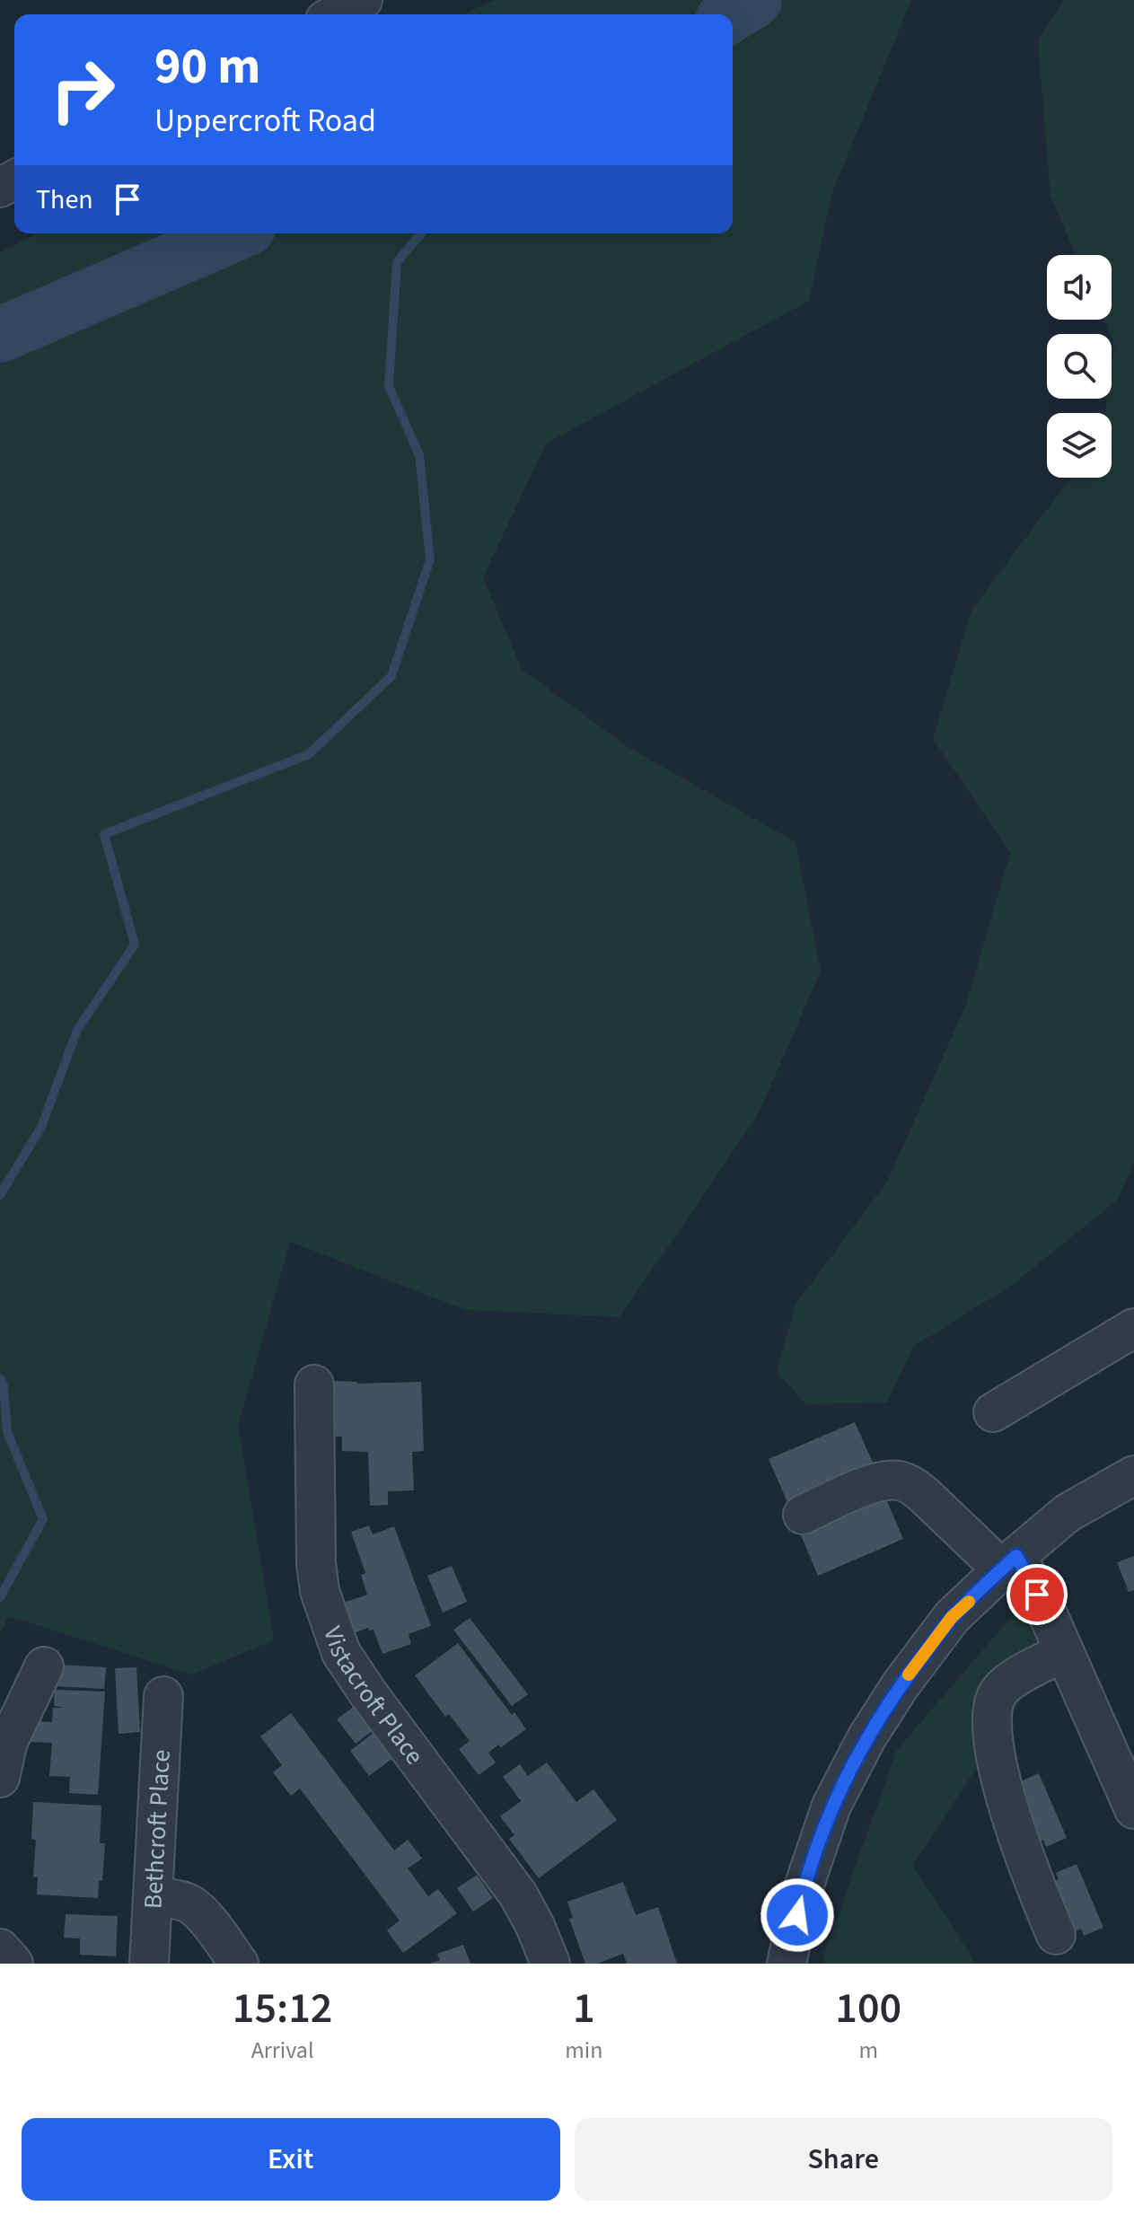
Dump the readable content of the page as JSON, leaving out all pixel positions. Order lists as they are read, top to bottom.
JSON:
{
  "streets": {
    "street": ["Vistacroft Place", "Bethcroft Place"]
  },
  "page": {
    "turn": ["90 m", "Uppercroft Road"],
    "then": "Then",
    "eta": [
      "15:12",
      "Arrival",
      "1",
      "min",
      "100",
      "m"
    ],
    "buttons": ["Exit", "Share"]
  }
}
